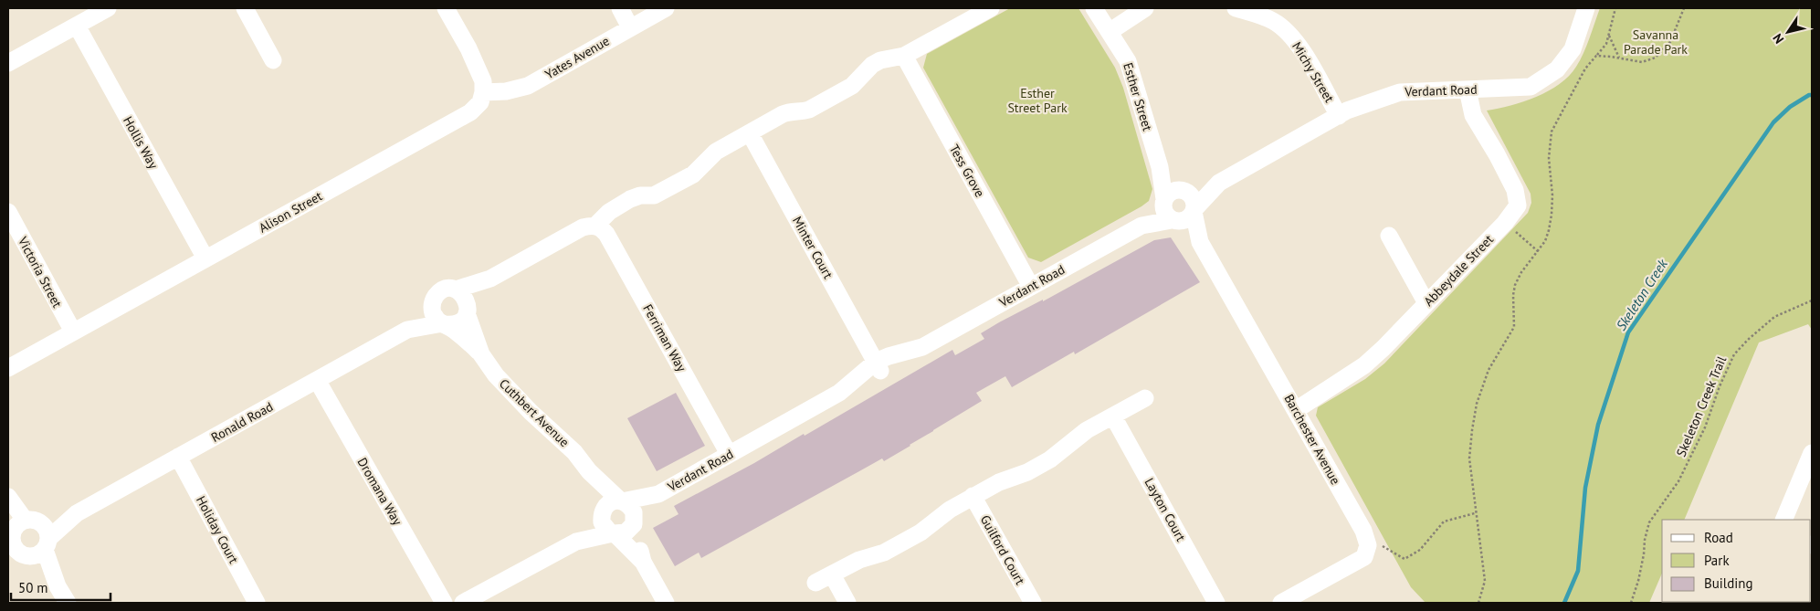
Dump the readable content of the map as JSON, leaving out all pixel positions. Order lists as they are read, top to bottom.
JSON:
{
  "streets": {
    "street": [
      "Yates Avenue",
      "Michy Street",
      "Verdant Road",
      "Esther Street",
      "Hollis Way",
      "Tess Grove",
      "Alison Street",
      "Minter Court",
      "Abbeydale Street",
      "Victoria Street",
      "Ferriman Way",
      "Cuthbert Avenue",
      "Ronald Road",
      "Barchester Avenue",
      "Dromana Way",
      "Layton Court",
      "Holiday Court",
      "Guilford Court"
    ],
    "path": ["Skeleton Creek Trail"]
  },
  "crossings": [
    ["Yates Avenue", "Alison Street"],
    ["Michy Street", "Verdant Road"],
    ["Verdant Road", "Esther Street"],
    ["Verdant Road", "Tess Grove"],
    ["Verdant Road", "Minter Court"],
    ["Verdant Road", "Abbeydale Street"],
    ["Verdant Road", "Ferriman Way"],
    ["Verdant Road", "Cuthbert Avenue"],
    ["Verdant Road", "Barchester Avenue"],
    ["Esther Street", "Barchester Avenue"],
    ["Hollis Way", "Alison Street"],
    ["Alison Street", "Victoria Street"],
    ["Abbeydale Street", "Barchester Avenue"],
    ["Cuthbert Avenue", "Ronald Road"],
    ["Ronald Road", "Dromana Way"],
    ["Ronald Road", "Holiday Court"]
  ],
  "water": ["Skeleton Creek"],
  "parks": ["Savanna Parade Park", "Esther Street Park"],
  "legend": ["Road", "Park", "Building"],
  "scale_bar": "50 m",
  "north": "bottom left"
}
